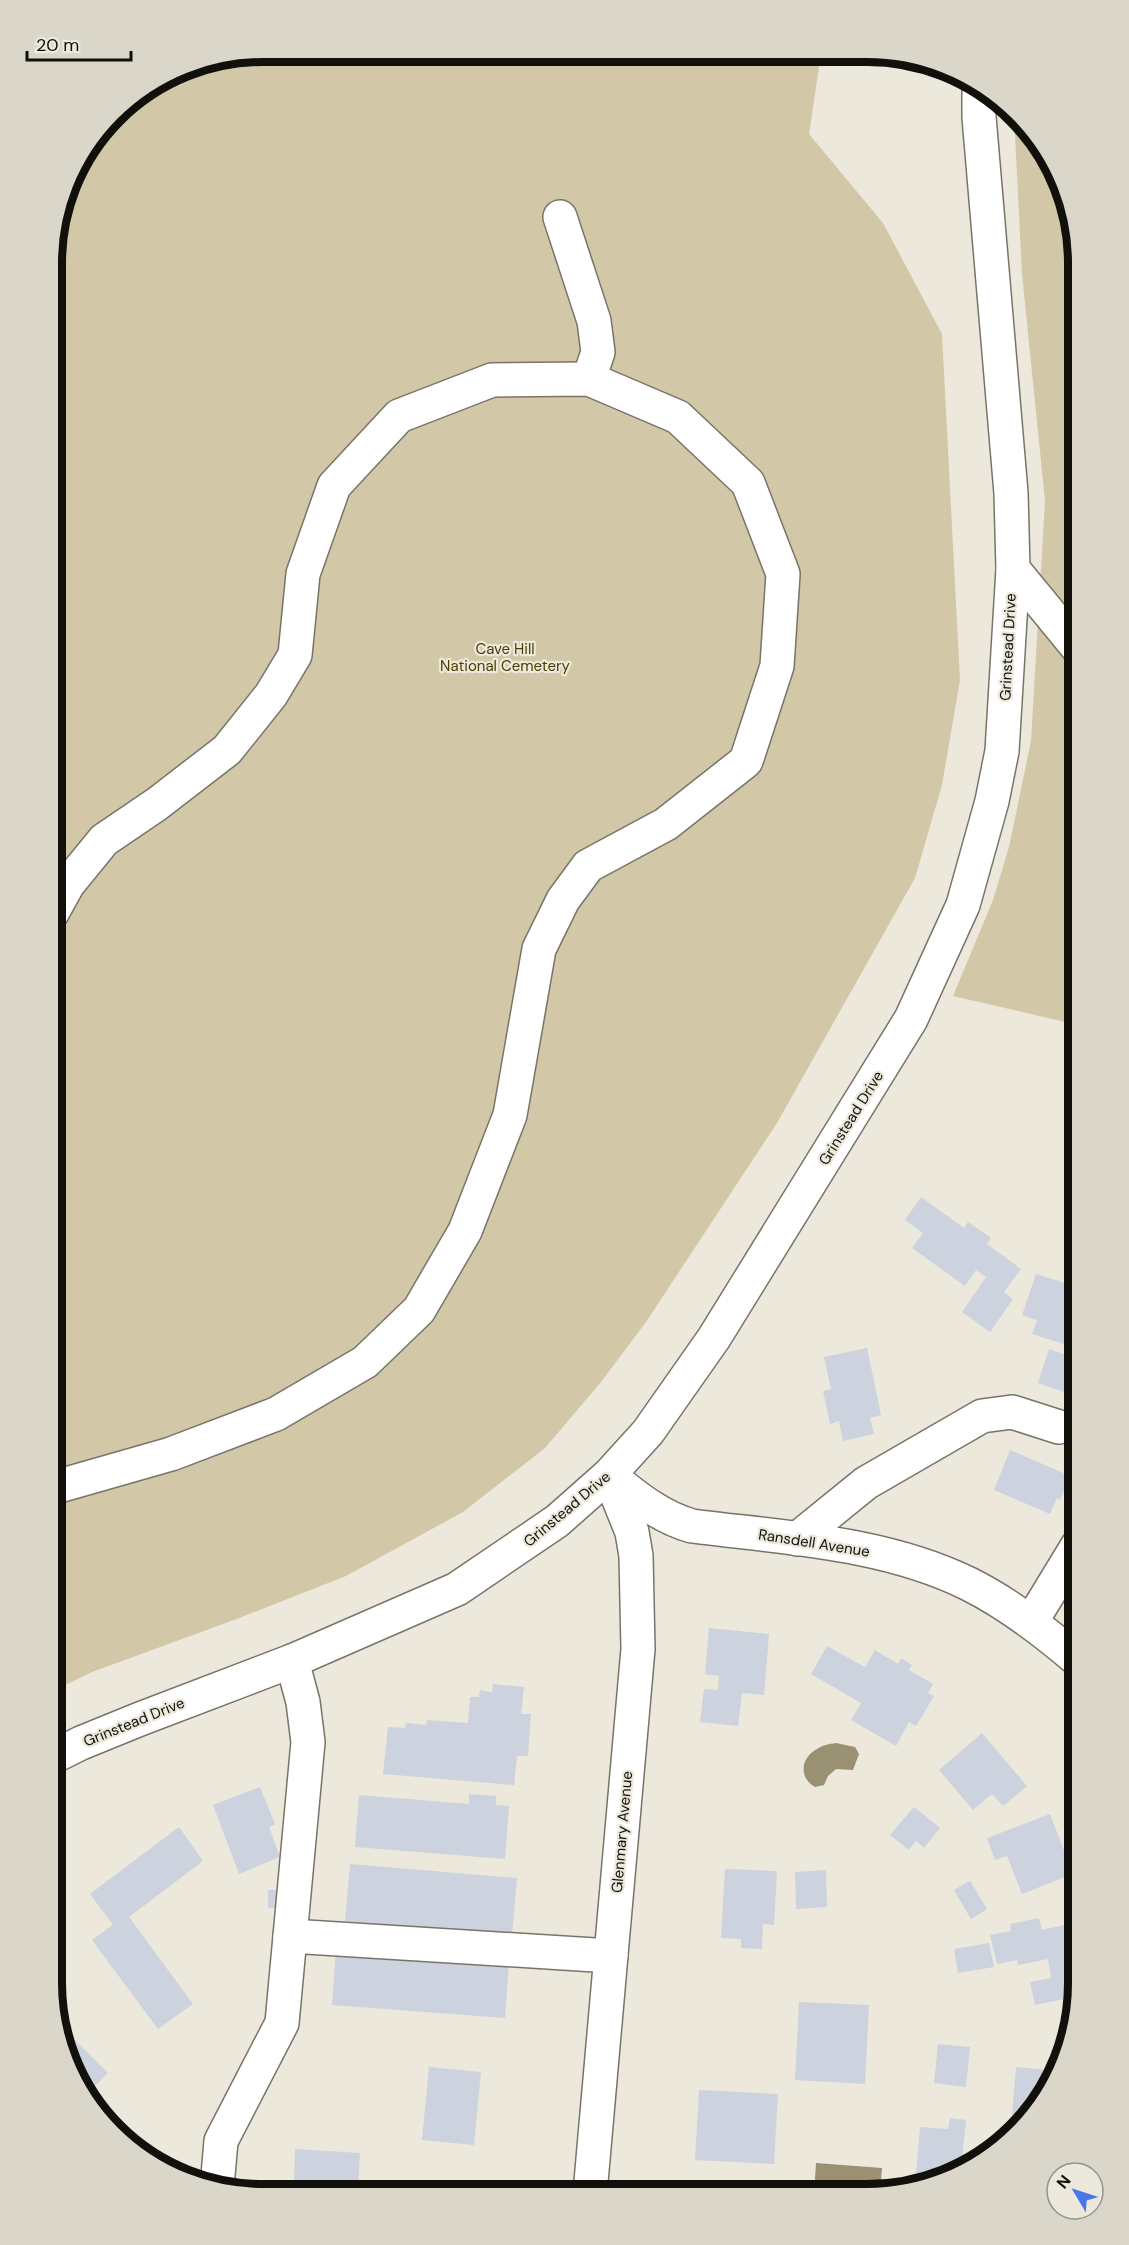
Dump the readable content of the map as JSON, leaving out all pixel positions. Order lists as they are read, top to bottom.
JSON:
{
  "streets": {
    "main road": ["Grinstead Drive", "Ransdell Avenue", "Glenmary Avenue"]
  },
  "crossings": [
    ["Grinstead Drive", "Ransdell Avenue"],
    ["Grinstead Drive", "Glenmary Avenue"],
    ["Ransdell Avenue", "Glenmary Avenue"]
  ],
  "parks": ["Cave Hill National Cemetery"],
  "scale_bar": "20 m",
  "north": "top left"
}
